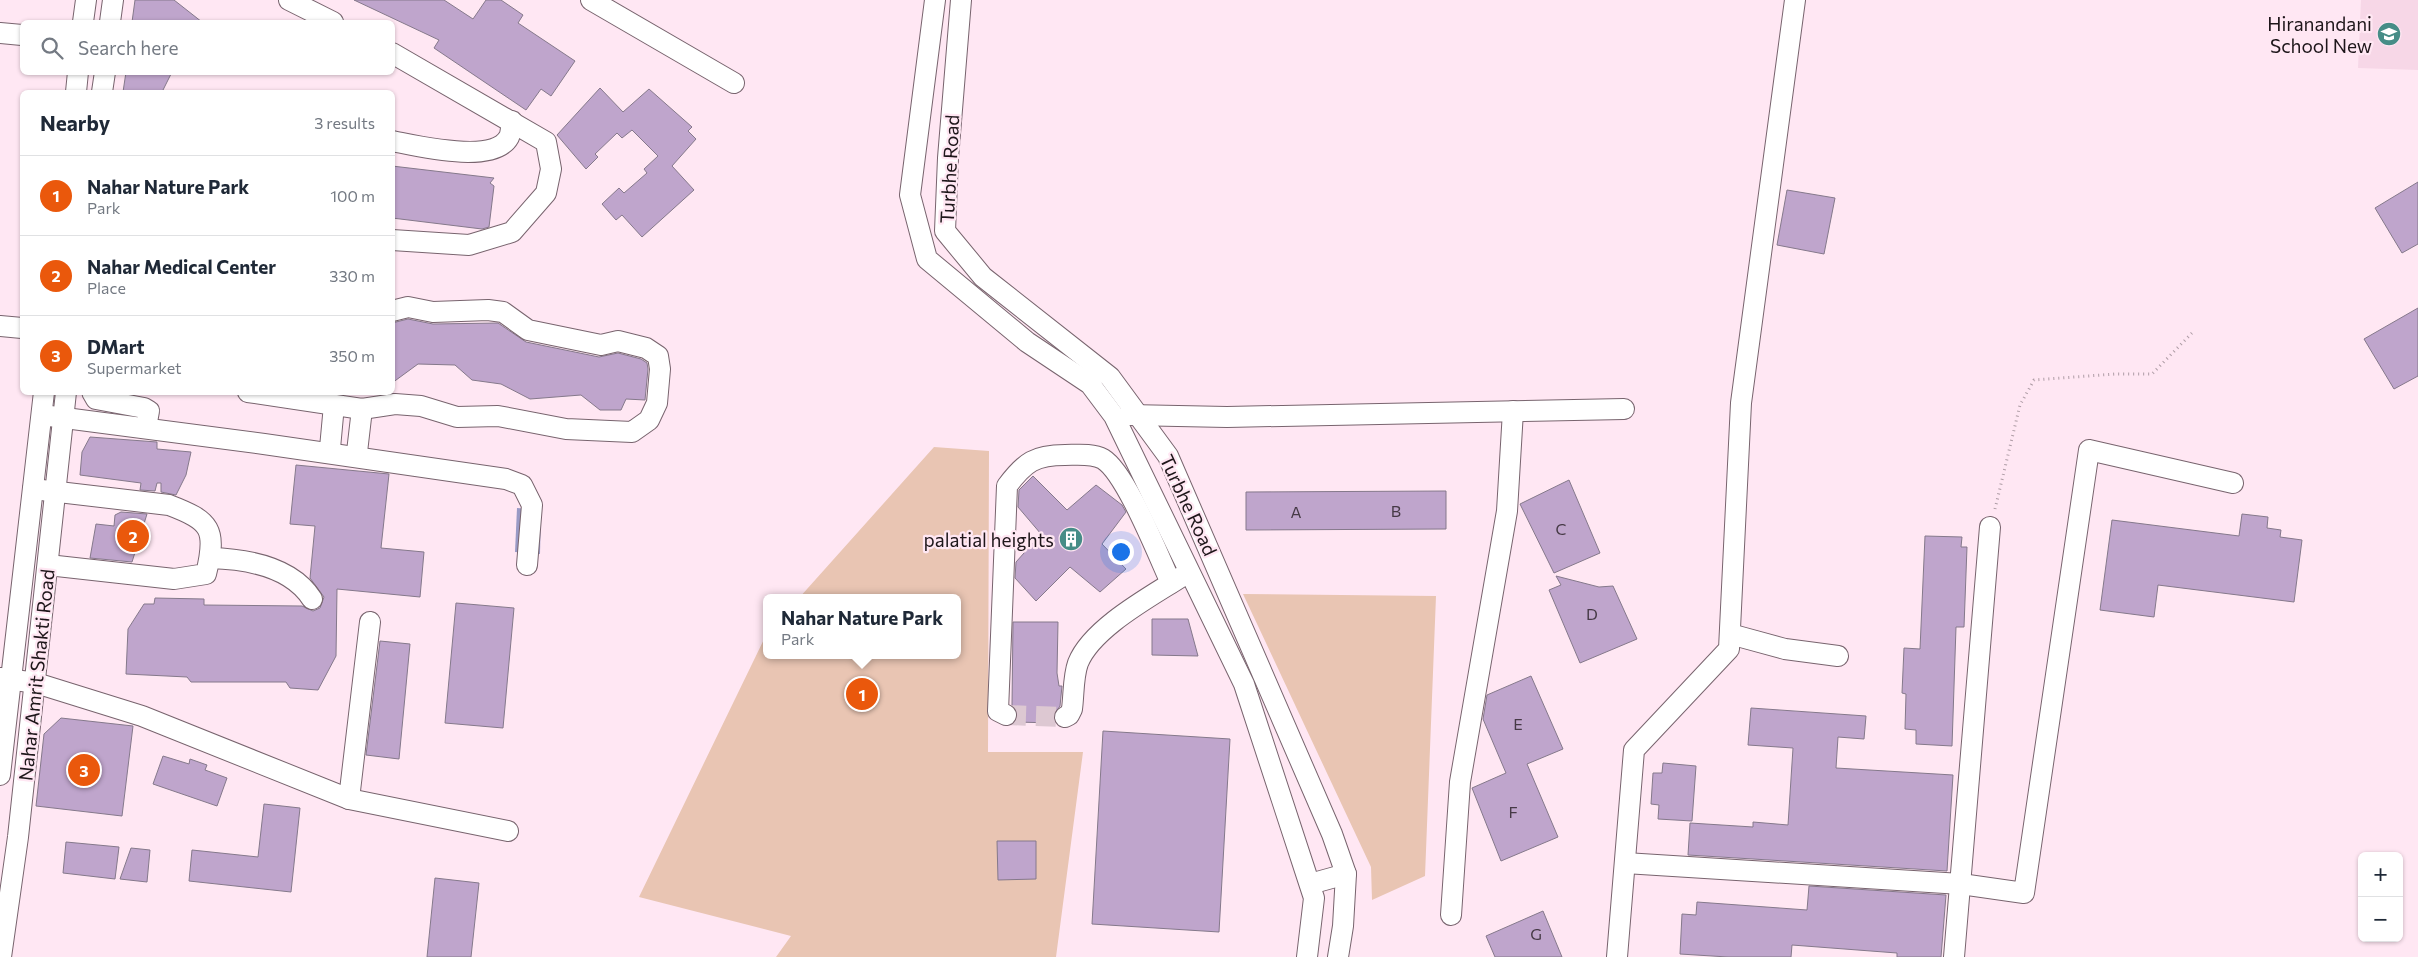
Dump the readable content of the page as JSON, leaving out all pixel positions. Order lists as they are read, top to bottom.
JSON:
{
  "streets": {
    "street": ["Turbhe Road", "Nahar Amrit Shakti Road"]
  },
  "places": {
    "school or university": ["Hiranandani School New"],
    "building": ["palatial heights"]
  },
  "house_numbers": [
    "B",
    "A",
    "C",
    "D",
    "E",
    "F",
    "G"
  ],
  "page": {
    "search": "Search here",
    "heading": ["Nearby", "3 results"],
    "list": [
      {
        "mark": "1",
        "name": "Nahar Nature Park",
        "note": "Park",
        "value": "100 m"
      },
      {
        "mark": "2",
        "name": "Nahar Medical Center",
        "note": "Place",
        "value": "330 m"
      },
      {
        "mark": "3",
        "name": "DMart",
        "note": "Supermarket",
        "value": "350 m"
      }
    ],
    "pins": ["2", "1", "3"],
    "popup": ["Nahar Nature Park", "Park"],
    "map_buttons": ["+", "−"]
  }
}
